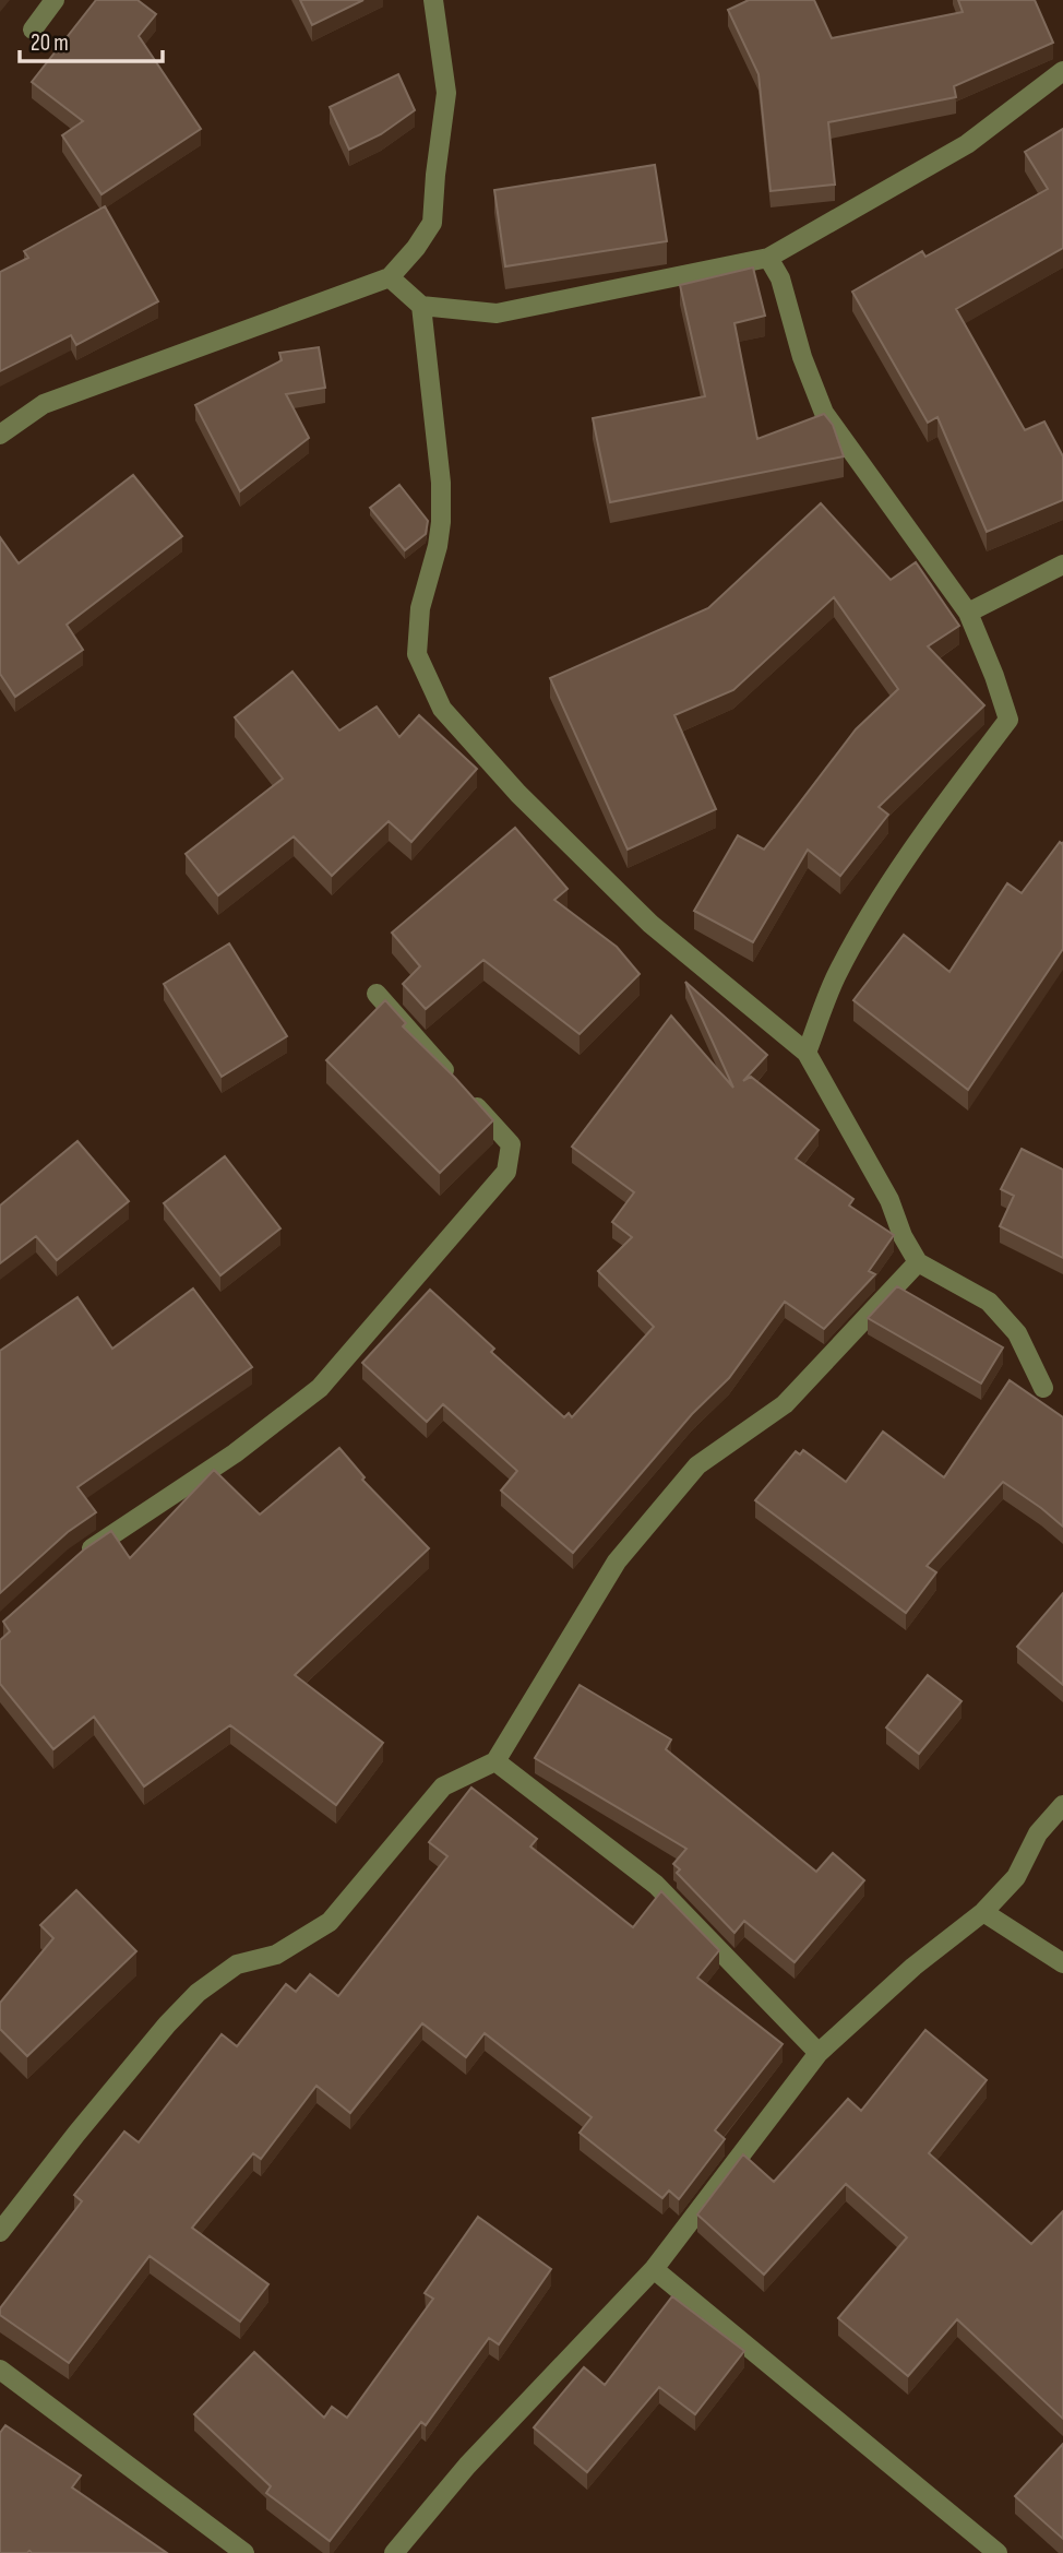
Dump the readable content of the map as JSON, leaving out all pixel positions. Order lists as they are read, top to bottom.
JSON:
{
  "scale_bar": "20 m"
}
